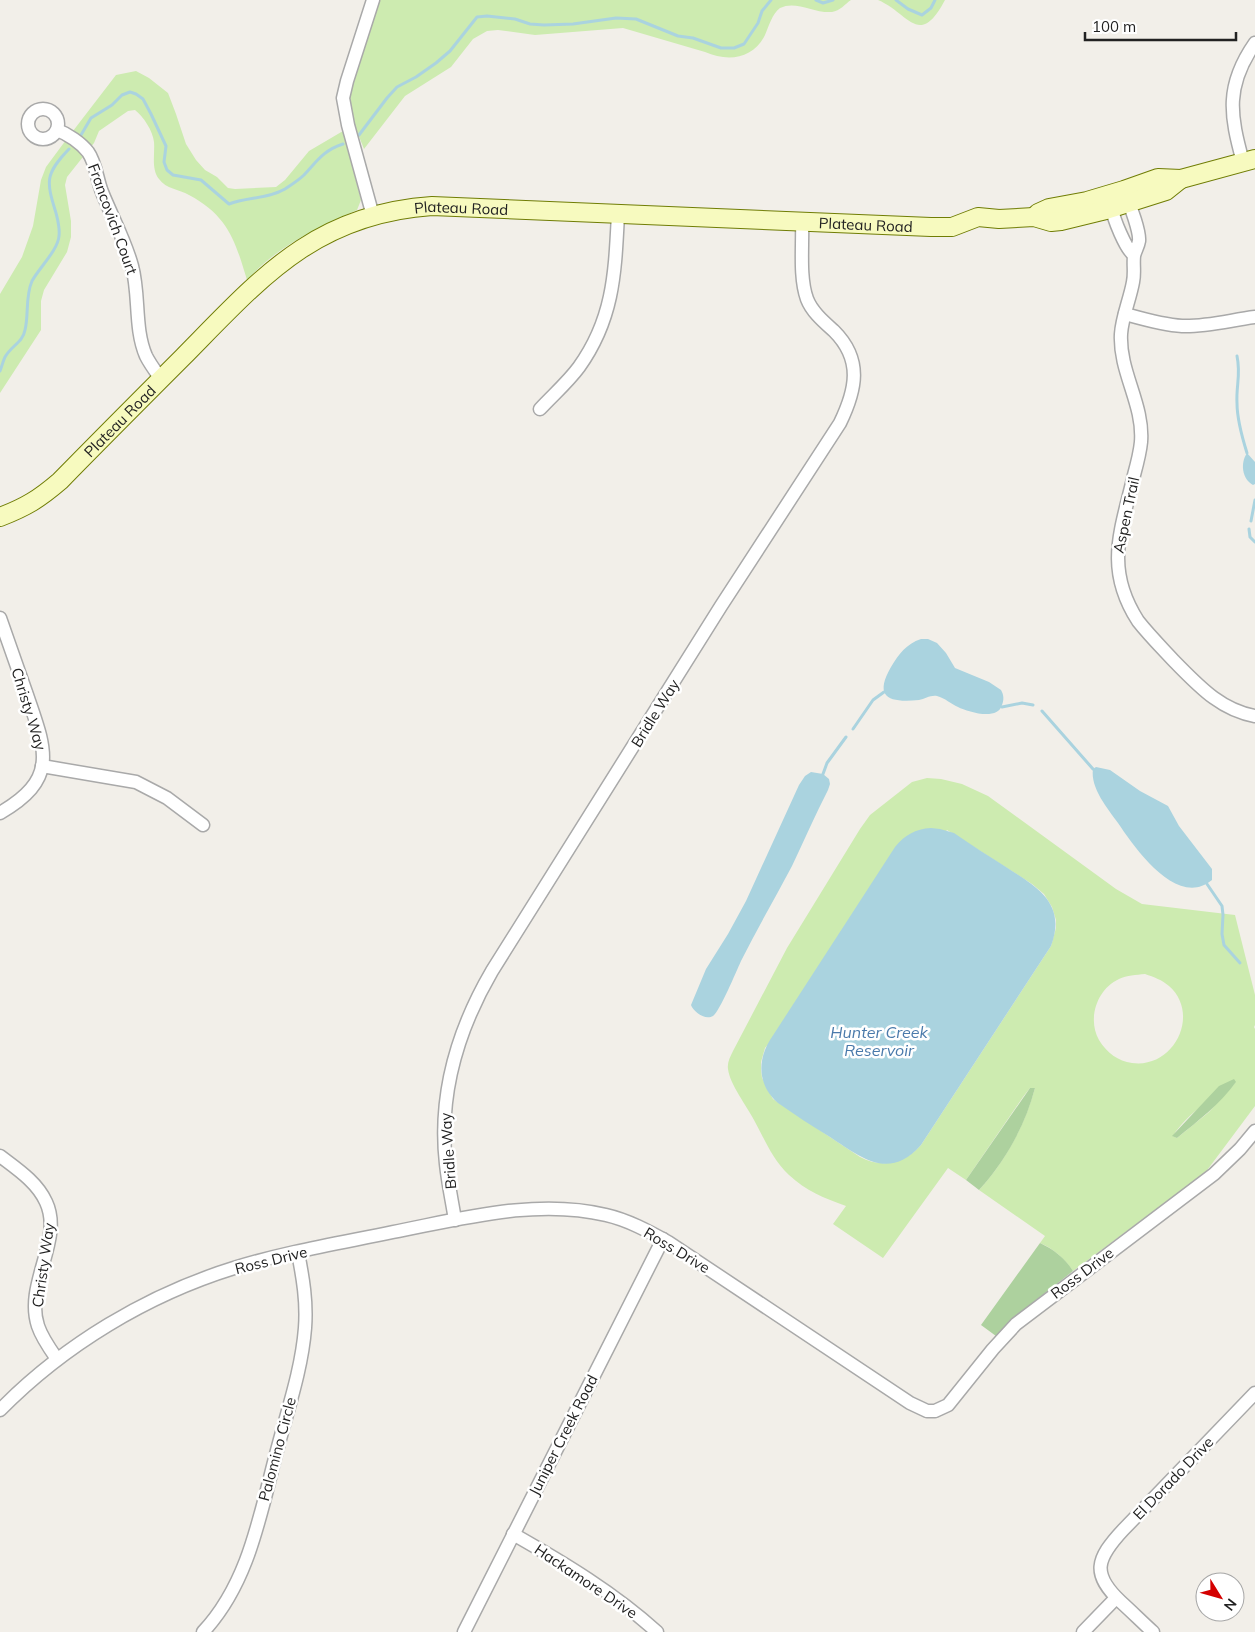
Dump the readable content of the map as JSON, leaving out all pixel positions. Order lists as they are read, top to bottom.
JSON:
{
  "streets": {
    "street": [
      "Plateau Road",
      "Francovich Court",
      "Aspen Trail",
      "Christy Way",
      "Bridle Way",
      "Ross Drive",
      "Juniper Creek Road",
      "Palomino Circle",
      "El Dorado Drive",
      "Hackamore Drive"
    ]
  },
  "crossings": [
    ["Plateau Road", "Francovich Court"],
    ["Plateau Road", "Aspen Trail"],
    ["Plateau Road", "Bridle Way"],
    ["Christy Way", "Ross Drive"],
    ["Bridle Way", "Ross Drive"],
    ["Ross Drive", "Juniper Creek Road"],
    ["Ross Drive", "Palomino Circle"],
    ["Juniper Creek Road", "Hackamore Drive"]
  ],
  "water": ["Hunter Creek Reservoir"],
  "scale_bar": "100 m",
  "north": "bottom right"
}
